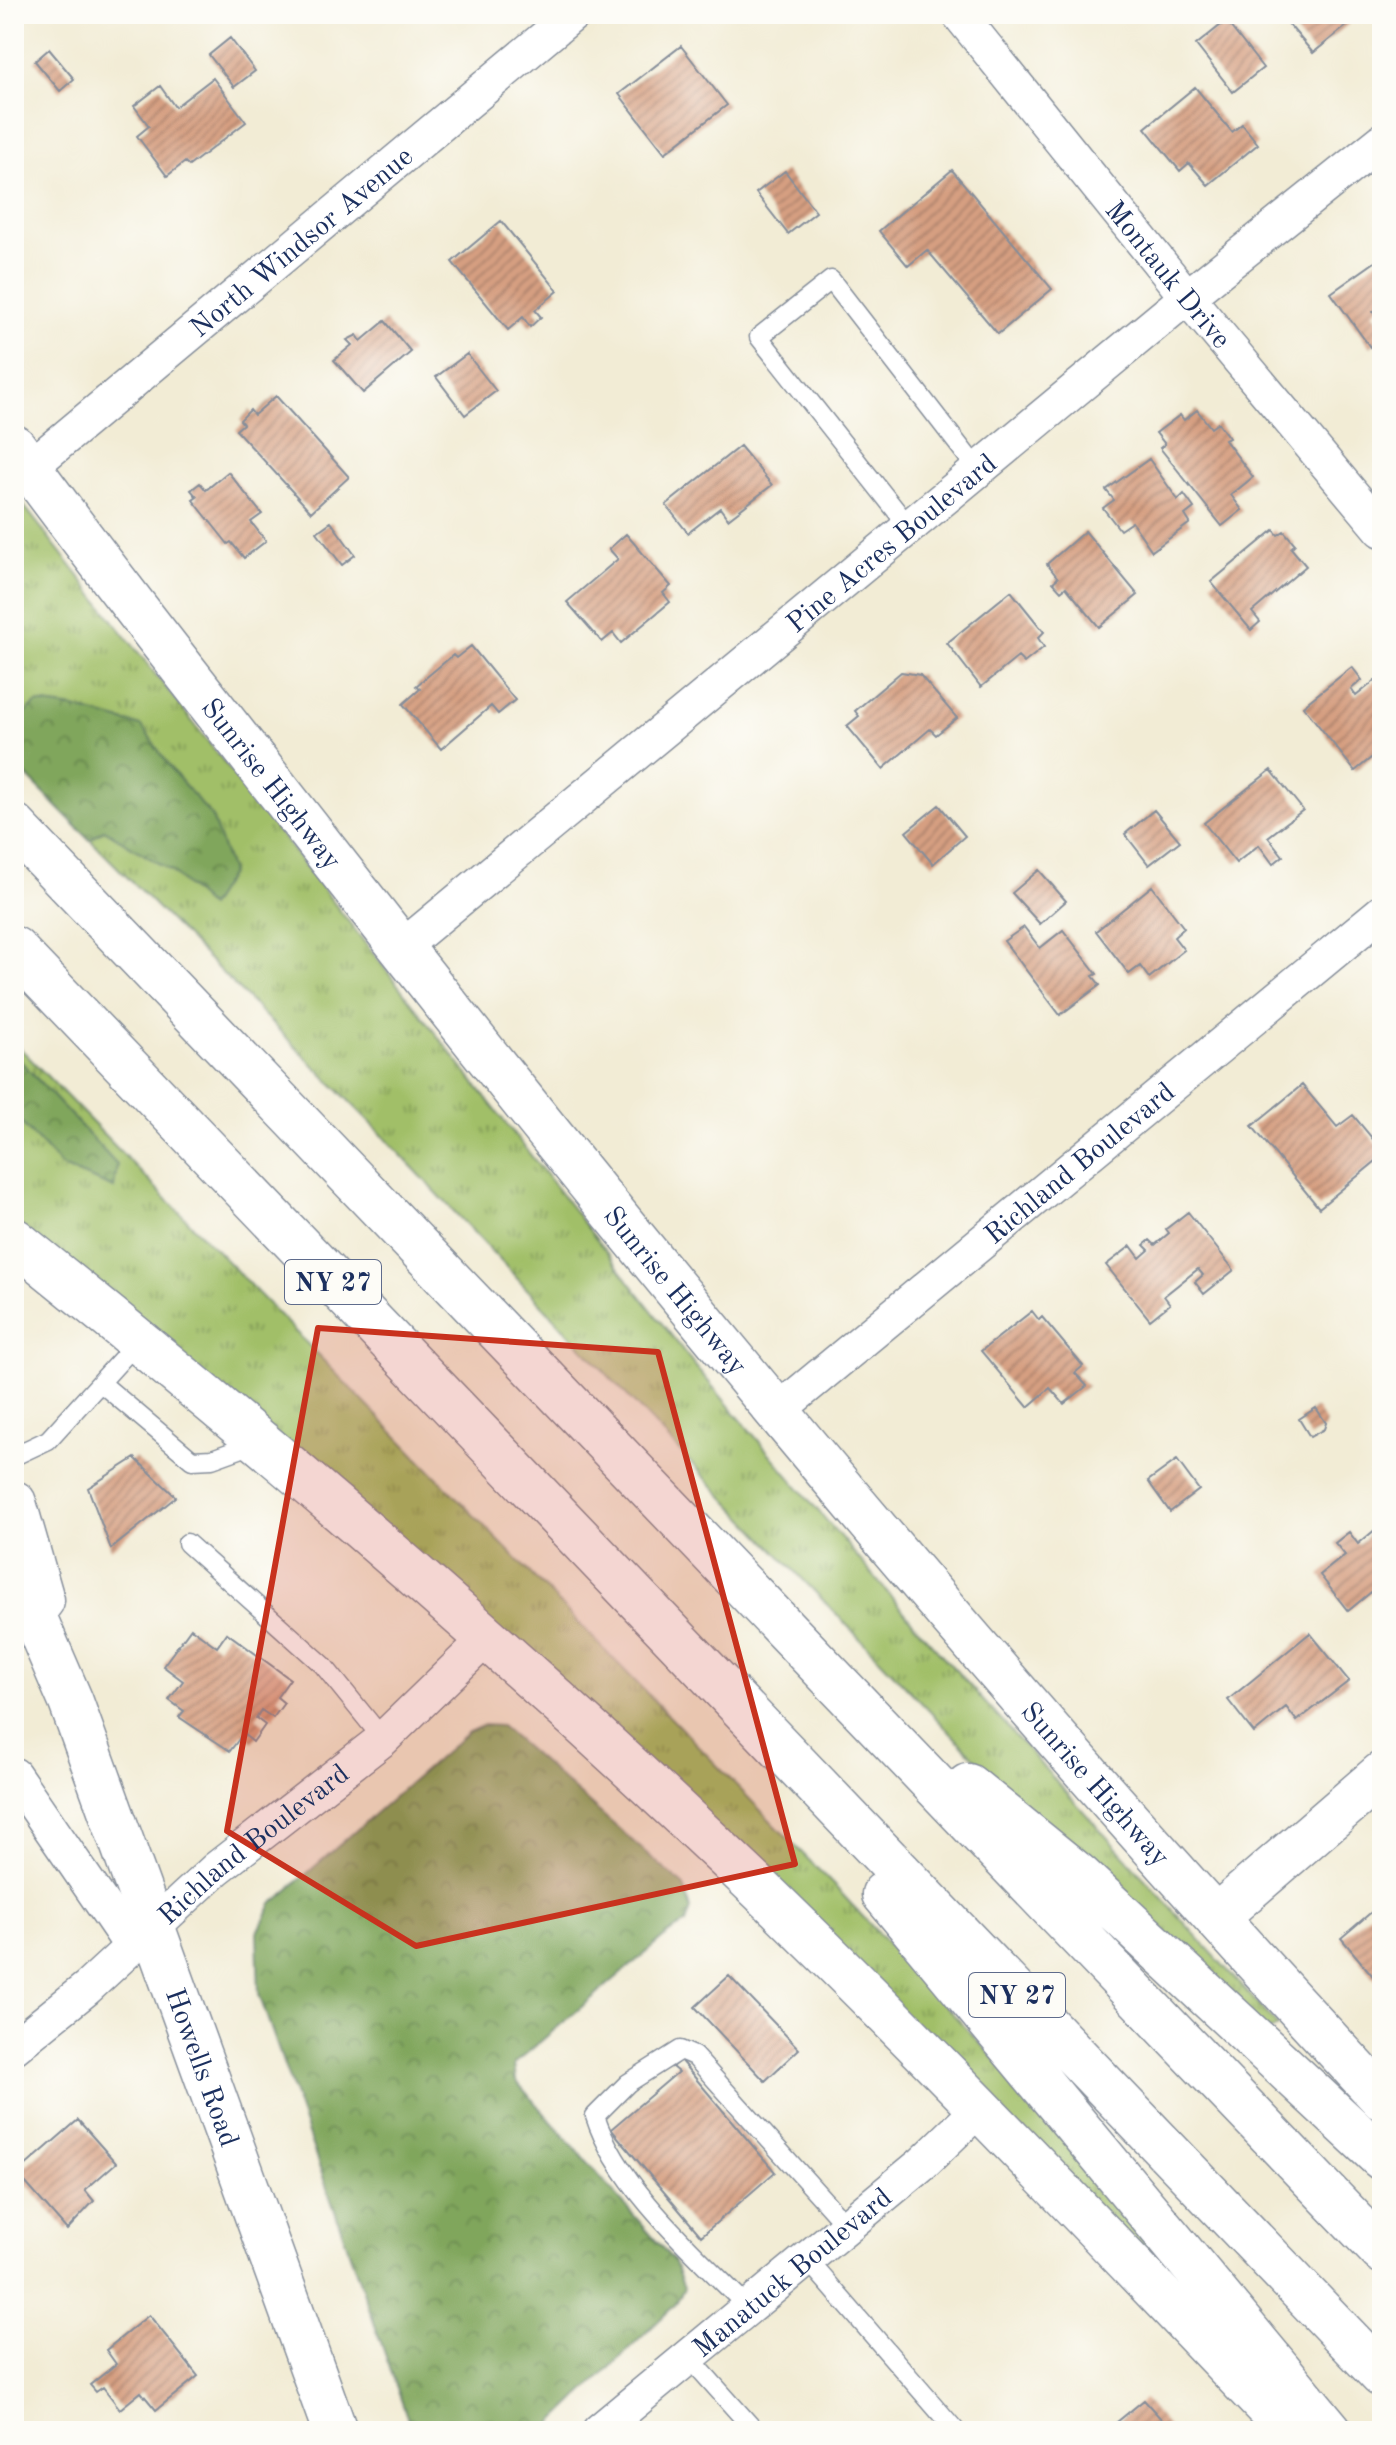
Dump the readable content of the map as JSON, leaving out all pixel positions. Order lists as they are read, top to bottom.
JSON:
{
  "streets": {
    "main road": ["Sunrise Highway", "NY 27", "Howells Road"],
    "street": [
      "North Windsor Avenue",
      "Montauk Drive",
      "Pine Acres Boulevard",
      "Richland Boulevard",
      "Manatuck Boulevard"
    ]
  },
  "crossings": [
    ["North Windsor Avenue", "Sunrise Highway"],
    ["Montauk Drive", "Pine Acres Boulevard"],
    ["Pine Acres Boulevard", "Sunrise Highway"],
    ["Sunrise Highway", "Richland Boulevard"],
    ["Richland Boulevard", "Howells Road"]
  ]
}
